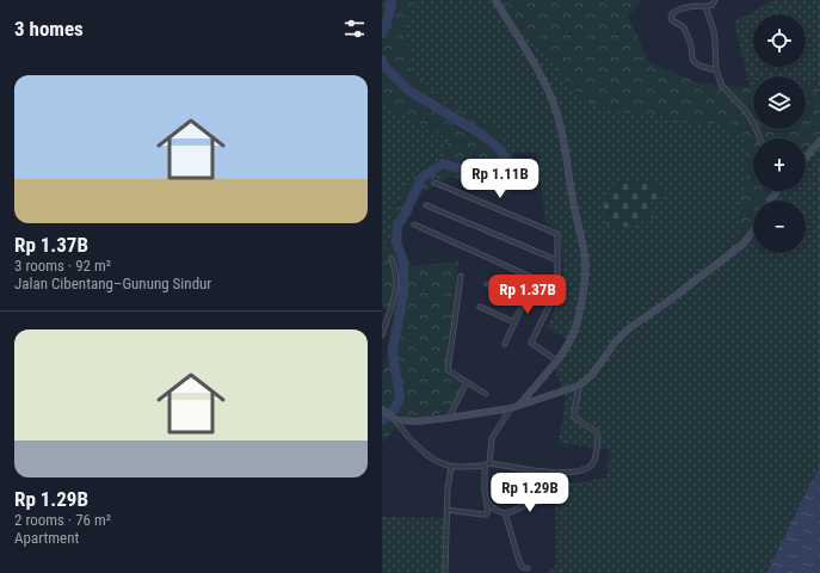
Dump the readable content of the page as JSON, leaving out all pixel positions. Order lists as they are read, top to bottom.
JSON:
{
  "page": {
    "heading": "3 homes",
    "map_buttons": ["+", "−"],
    "list": [
      {
        "name": "Rp 1.37B",
        "note": "3 rooms · 92 m² · Jalan Cibentang–Gunung Sindur"
      },
      {
        "name": "Rp 1.29B",
        "note": "2 rooms · 76 m² · Apartment"
      }
    ],
    "price": ["Rp 1.11B", "Rp 1.37B", "Rp 1.29B"]
  }
}
